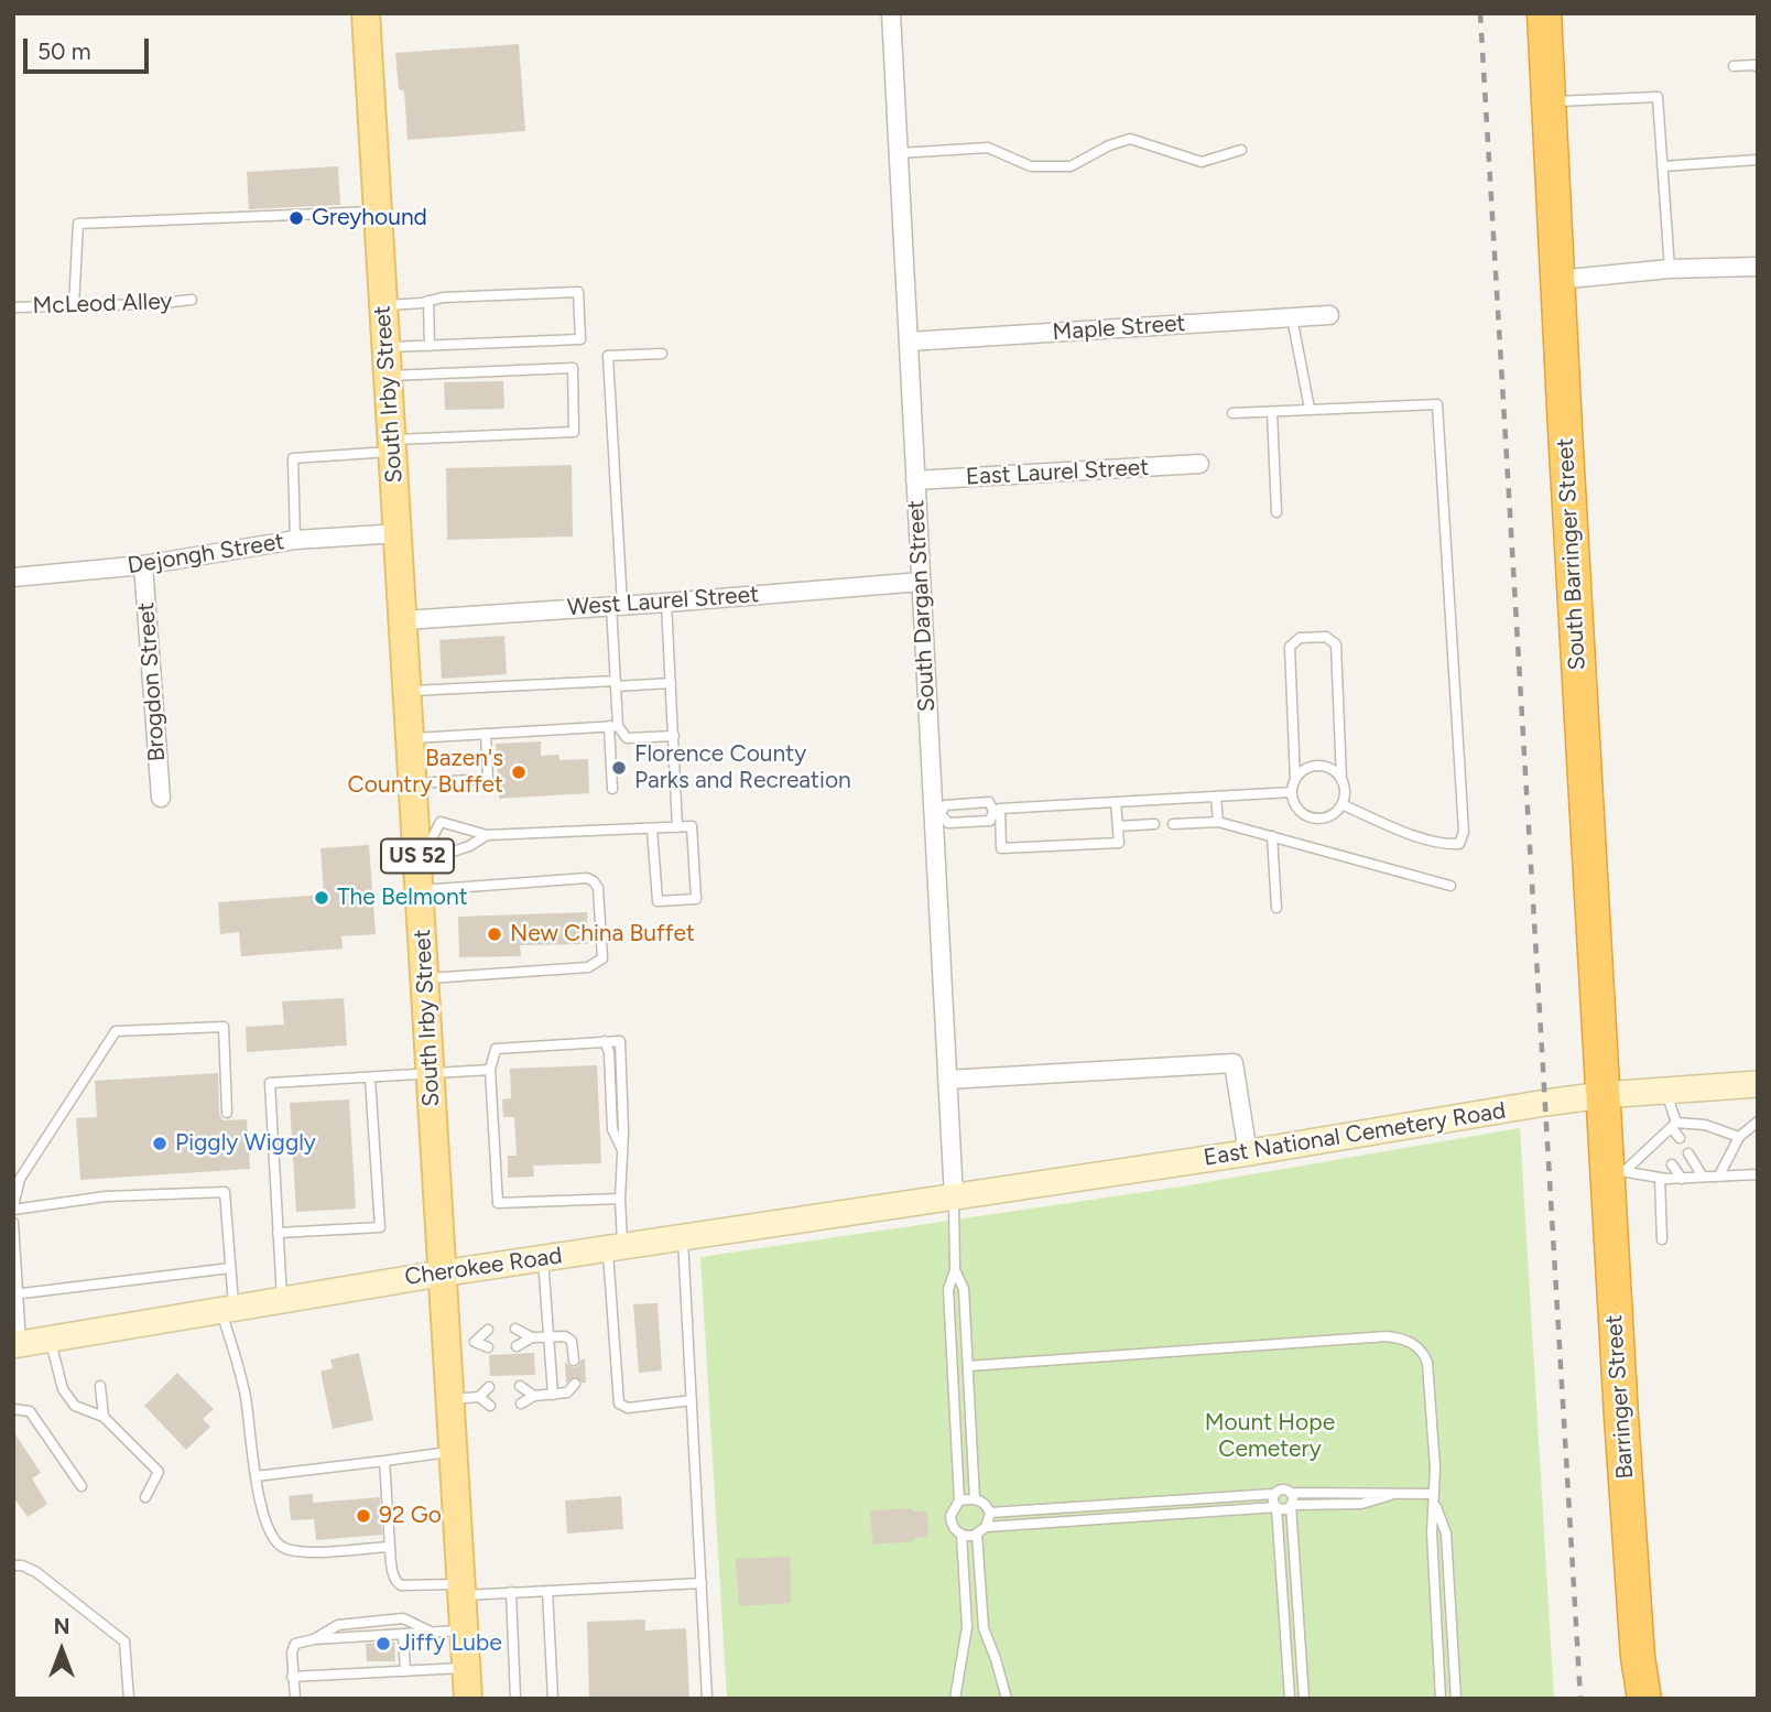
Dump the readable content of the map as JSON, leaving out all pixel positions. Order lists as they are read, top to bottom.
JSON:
{
  "streets": {
    "highway": ["South Barringer Street", "Barringer Street"],
    "main road": ["South Irby Street", "US 52"],
    "street": [
      "Maple Street",
      "East Laurel Street",
      "Dejongh Street",
      "West Laurel Street",
      "South Dargan Street",
      "Brogdon Street",
      "East National Cemetery Road",
      "Cherokee Road"
    ],
    "lane": ["McLeod Alley"]
  },
  "crossings": [
    ["Maple Street", "South Dargan Street"],
    ["South Irby Street", "Dejongh Street"],
    ["South Irby Street", "West Laurel Street"],
    ["South Irby Street", "Cherokee Road"],
    ["East Laurel Street", "South Dargan Street"],
    ["Dejongh Street", "Brogdon Street"],
    ["South Barringer Street", "East National Cemetery Road"],
    ["South Barringer Street", "Barringer Street"],
    ["West Laurel Street", "South Dargan Street"],
    ["South Dargan Street", "East National Cemetery Road"],
    ["South Dargan Street", "Cherokee Road"],
    ["East National Cemetery Road", "Cherokee Road"],
    ["East National Cemetery Road", "Barringer Street"]
  ],
  "parks": ["Mount Hope Cemetery"],
  "places": [
    "Greyhound",
    "Florence County Parks and Recreation",
    "Bazen's Country Buffet",
    "The Belmont",
    "New China Buffet",
    "Piggly Wiggly",
    "92 Go",
    "Jiffy Lube"
  ],
  "scale_bar": "50 m",
  "north": "top"
}
